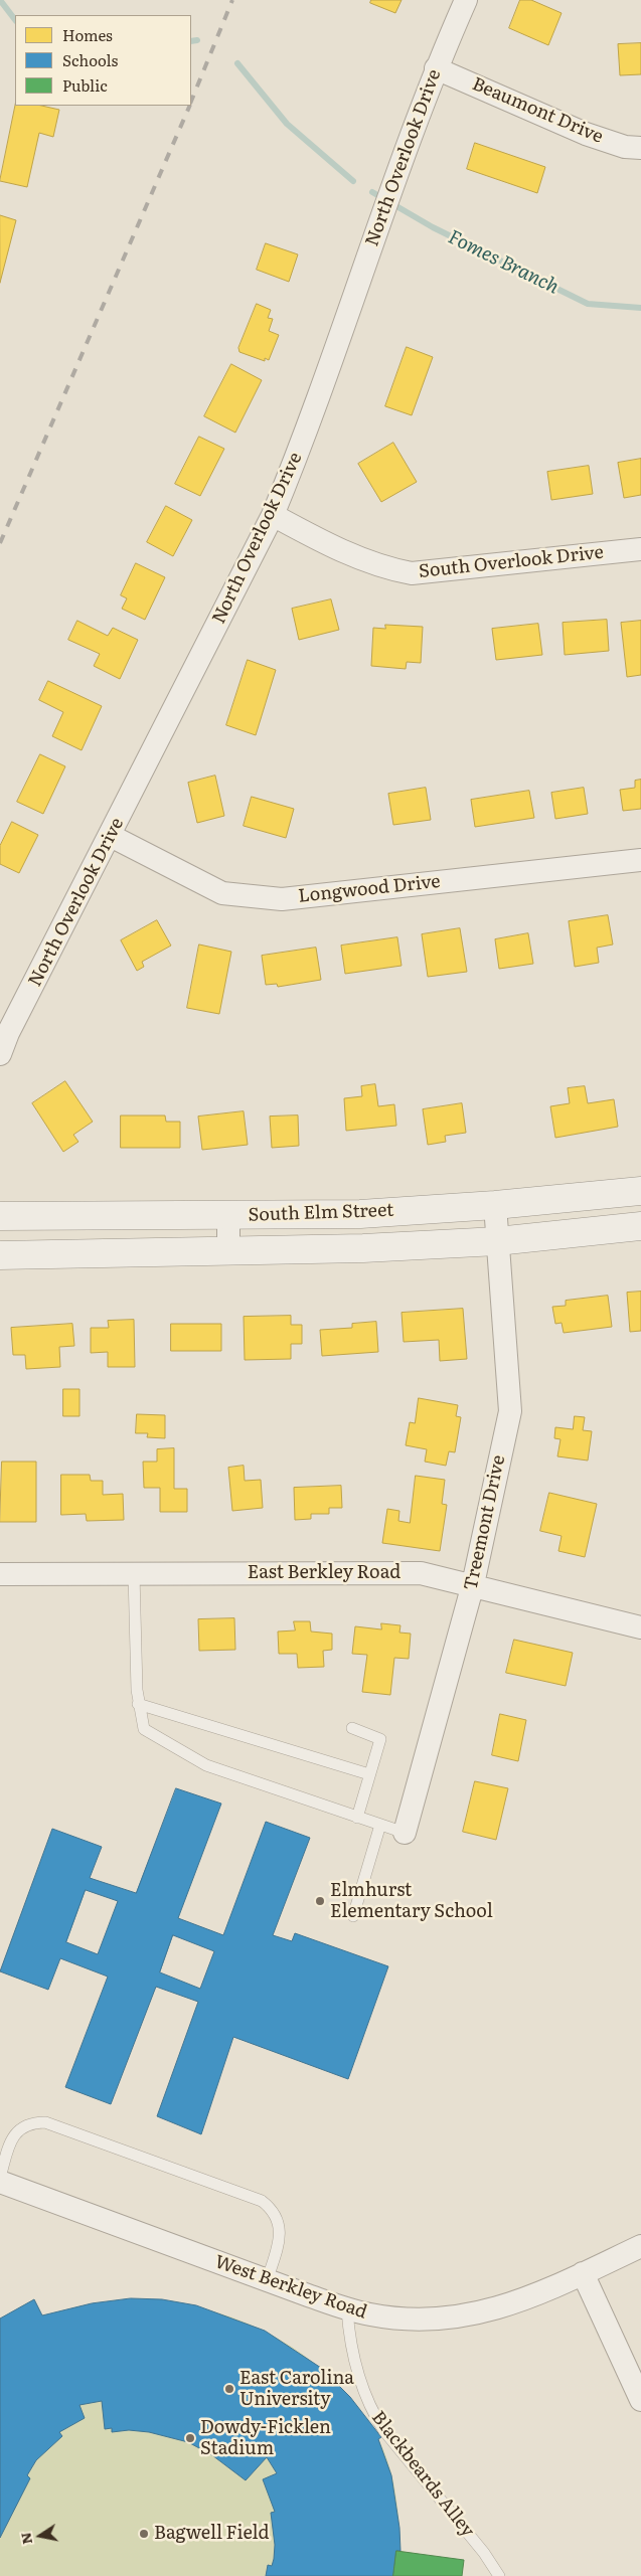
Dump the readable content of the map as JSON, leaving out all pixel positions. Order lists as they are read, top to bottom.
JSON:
{
  "streets": {
    "street": [
      "Beaumont Drive",
      "North Overlook Drive",
      "South Overlook Drive",
      "Longwood Drive",
      "South Elm Street",
      "Treemont Drive",
      "East Berkley Road",
      "West Berkley Road"
    ],
    "lane": ["Blackbeards Alley"]
  },
  "crossings": [
    ["Beaumont Drive", "North Overlook Drive"],
    ["North Overlook Drive", "South Overlook Drive"],
    ["North Overlook Drive", "Longwood Drive"],
    ["South Elm Street", "Treemont Drive"],
    ["Treemont Drive", "East Berkley Road"],
    ["West Berkley Road", "Blackbeards Alley"]
  ],
  "water": ["Fomes Branch"],
  "places": [
    "Elmhurst Elementary School",
    "East Carolina University",
    "Dowdy-Ficklen Stadium",
    "Bagwell Field"
  ],
  "legend": ["Homes", "Schools", "Public"],
  "north": "left"
}
